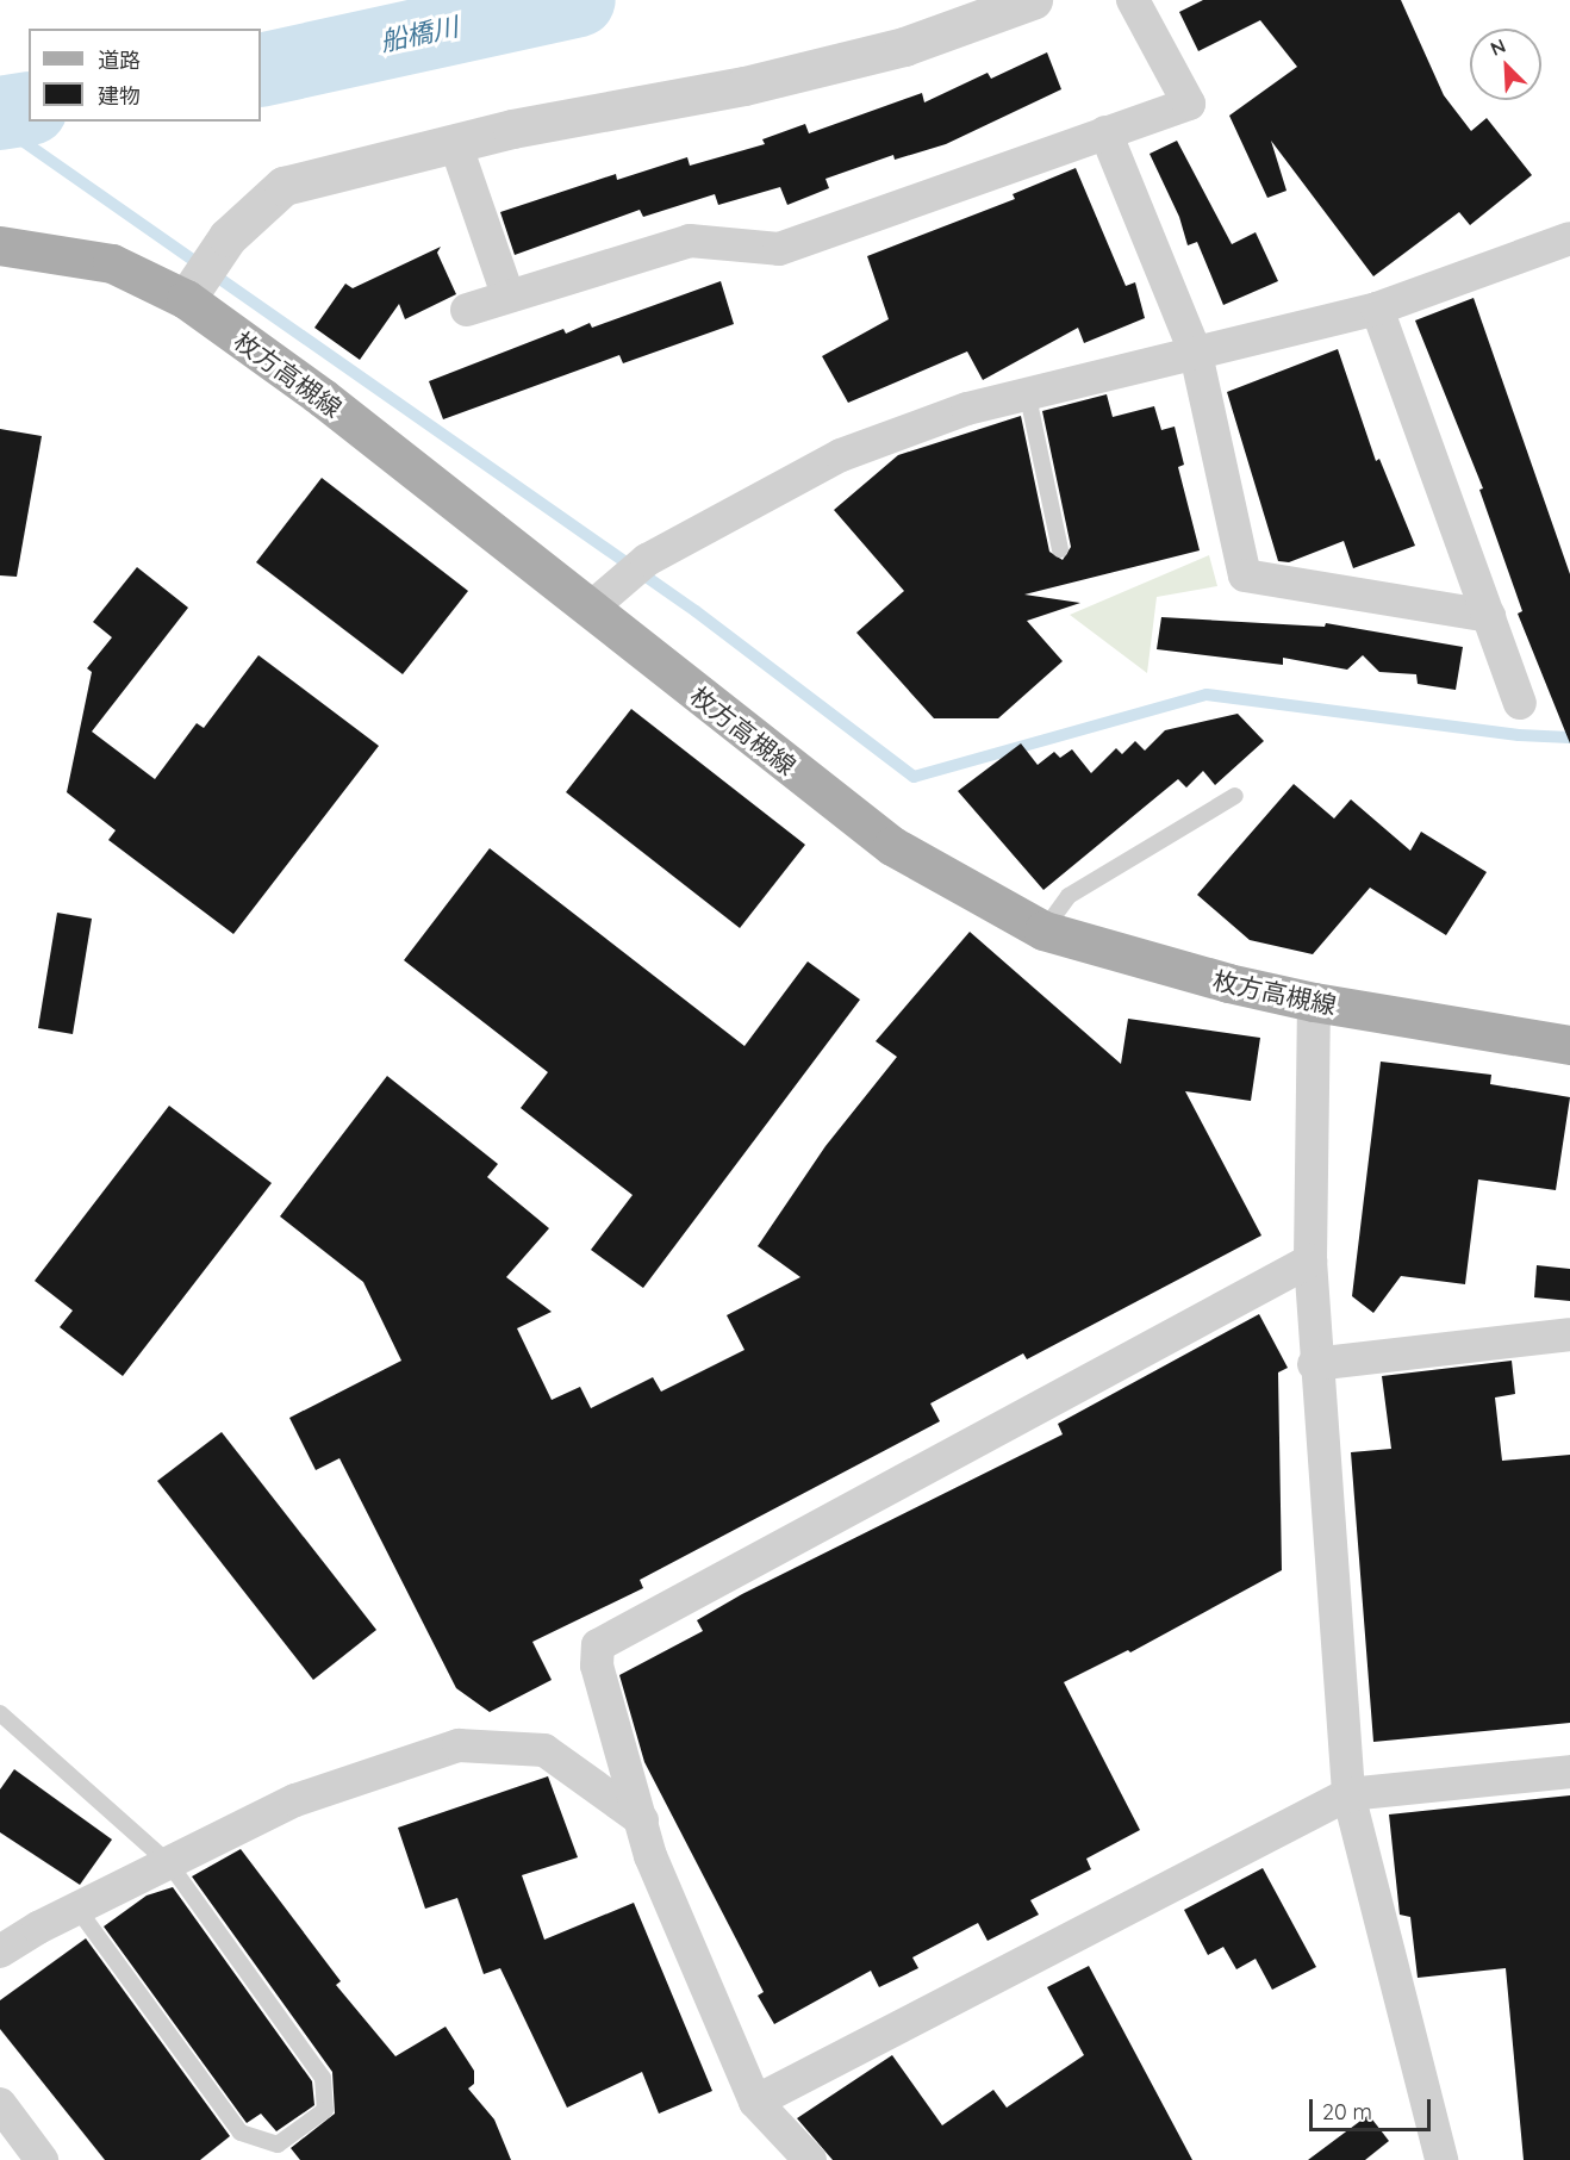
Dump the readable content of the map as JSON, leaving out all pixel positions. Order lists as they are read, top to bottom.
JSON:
{
  "streets": {
    "main road": ["枚方高槻線"]
  },
  "water": ["船橋川"],
  "legend": ["道路", "建物"],
  "scale_bar": "20 m",
  "north": "top left"
}
